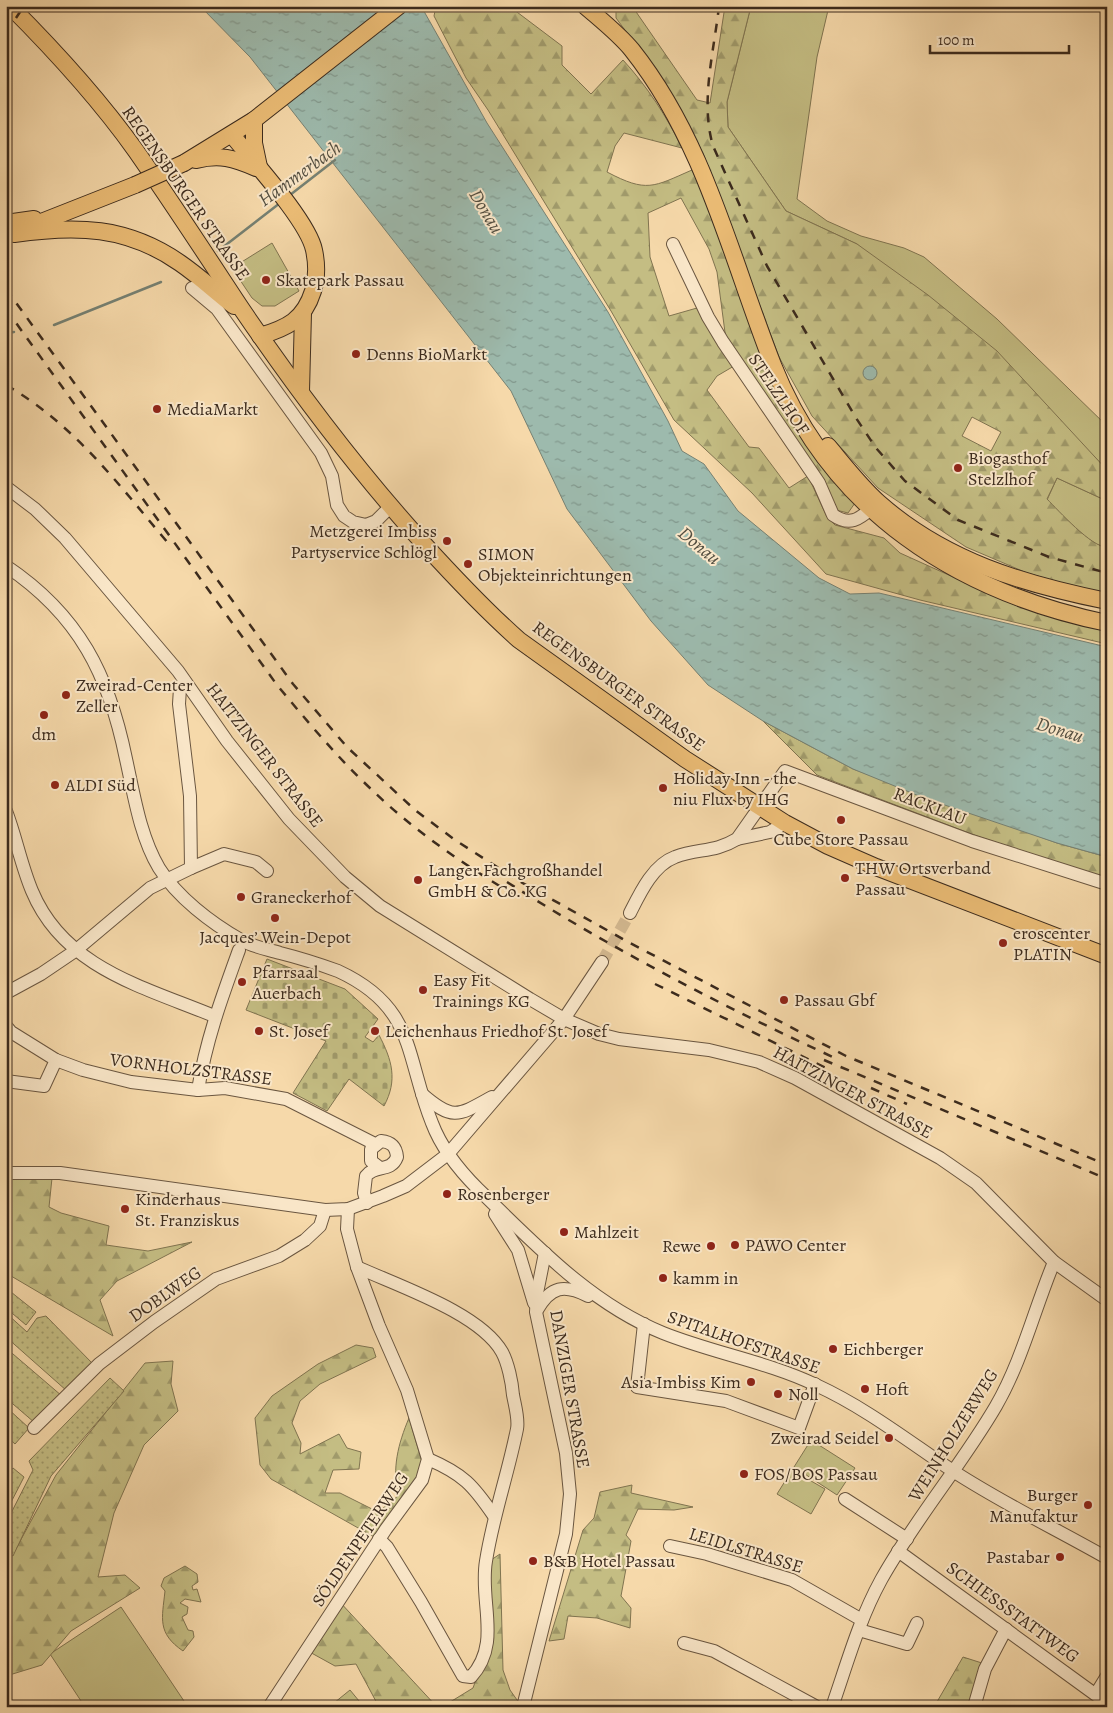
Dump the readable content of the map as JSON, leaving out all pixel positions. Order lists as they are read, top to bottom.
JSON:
{
  "streets": {
    "main road": ["REGENSBURGER STRASSE"],
    "street": [
      "STELZLHOF",
      "HAITZINGER STRASSE",
      "RACKLAU",
      "VORNHOLZSTRASSE",
      "DOBLWEG",
      "SPITALHOFSTRASSE",
      "DANZIGER STRASSE",
      "WEINHOLZERWEG",
      "SÖLDENPETERWEG",
      "LEIDLSTRASSE",
      "SCHIESSSTATTWEG"
    ]
  },
  "crossings": [
    ["REGENSBURGER STRASSE", "RACKLAU"],
    ["HAITZINGER STRASSE", "WEINHOLZERWEG"],
    ["SPITALHOFSTRASSE", "DANZIGER STRASSE"],
    ["SPITALHOFSTRASSE", "WEINHOLZERWEG"],
    ["WEINHOLZERWEG", "LEIDLSTRASSE"],
    ["WEINHOLZERWEG", "SCHIESSSTATTWEG"]
  ],
  "water": ["Hammerbach", "Donau"],
  "places": [
    "Skatepark Passau",
    "Denns BioMarkt",
    "MediaMarkt",
    "Biogasthof Stelzlhof",
    "Metzgerei Imbiss Partyservice Schlögl",
    "SIMON Objekteinrichtungen",
    "Zweirad-Center Zeller",
    "dm",
    "ALDI Süd",
    "Holiday Inn - the niu Flux by IHG",
    "Cube Store Passau",
    "THW Ortsverband Passau",
    "Langer Fachgroßhandel GmbH & Co. KG",
    "Graneckerhof",
    "Jacques’ Wein-Depot",
    "eroscenter PLATIN",
    "Pfarrsaal Auerbach",
    "Easy Fit Trainings KG",
    "Passau Gbf",
    "St. Josef",
    "Leichenhaus Friedhof St. Josef",
    "Rosenberger",
    "Kinderhaus St. Franziskus",
    "Mahlzeit",
    "PAWO Center",
    "Rewe",
    "kamm in",
    "Eichberger",
    "Asia Imbiss Kim",
    "Hoft",
    "Noll",
    "Zweirad Seidel",
    "FOS/BOS Passau",
    "Burger Manufaktur",
    "Pastabar",
    "B&B Hotel Passau"
  ],
  "scale_bar": "100 m"
}
